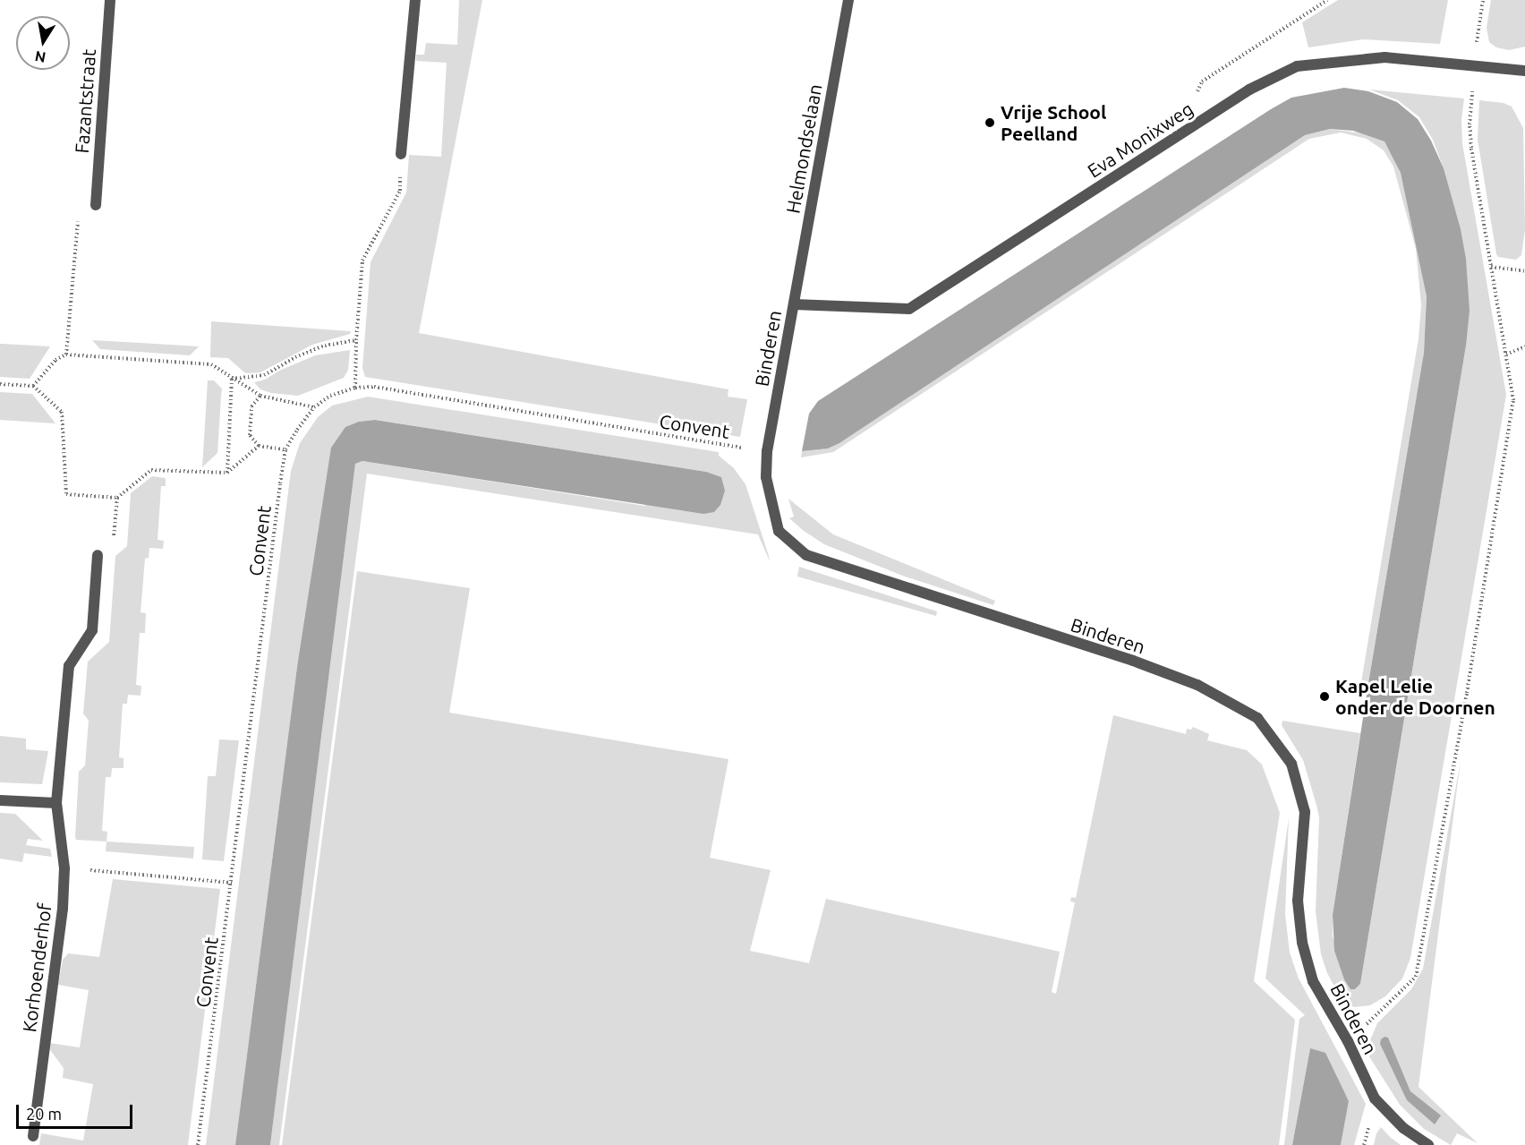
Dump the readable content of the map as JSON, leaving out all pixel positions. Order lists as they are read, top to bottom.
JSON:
{
  "streets": {
    "street": [
      "Fazantstraat",
      "Eva Monixweg",
      "Helmondselaan",
      "Binderen",
      "Korhoenderhof"
    ],
    "path": ["Convent"]
  },
  "crossings": [
    ["Eva Monixweg", "Helmondselaan"],
    ["Eva Monixweg", "Binderen"],
    ["Helmondselaan", "Binderen"],
    ["Binderen", "Convent"]
  ],
  "places": ["Vrije School Peelland", "Kapel Lelie onder de Doornen"],
  "scale_bar": "20 m",
  "north": "bottom"
}
